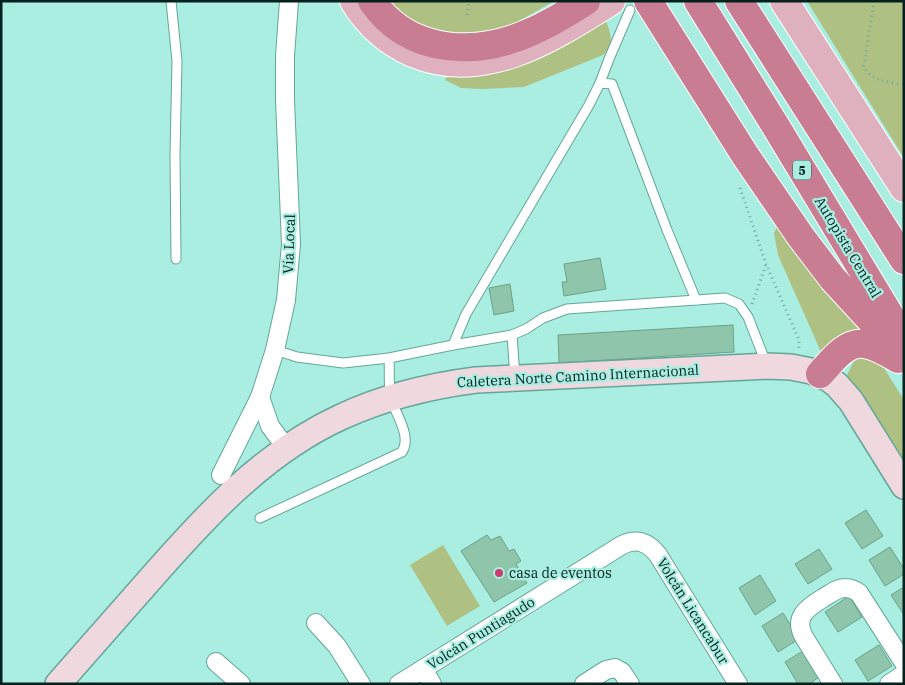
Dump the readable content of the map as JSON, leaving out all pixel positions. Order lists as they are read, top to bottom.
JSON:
{
  "streets": {
    "highway": ["5", "Autopista Central"],
    "street": [
      "Vía Local",
      "Caletera Norte Camino Internacional",
      "Volcán Licancabur",
      "Volcán Puntiagudo"
    ]
  },
  "crossings": [
    ["Volcán Licancabur", "Volcán Puntiagudo"]
  ],
  "places": ["casa de eventos"]
}
